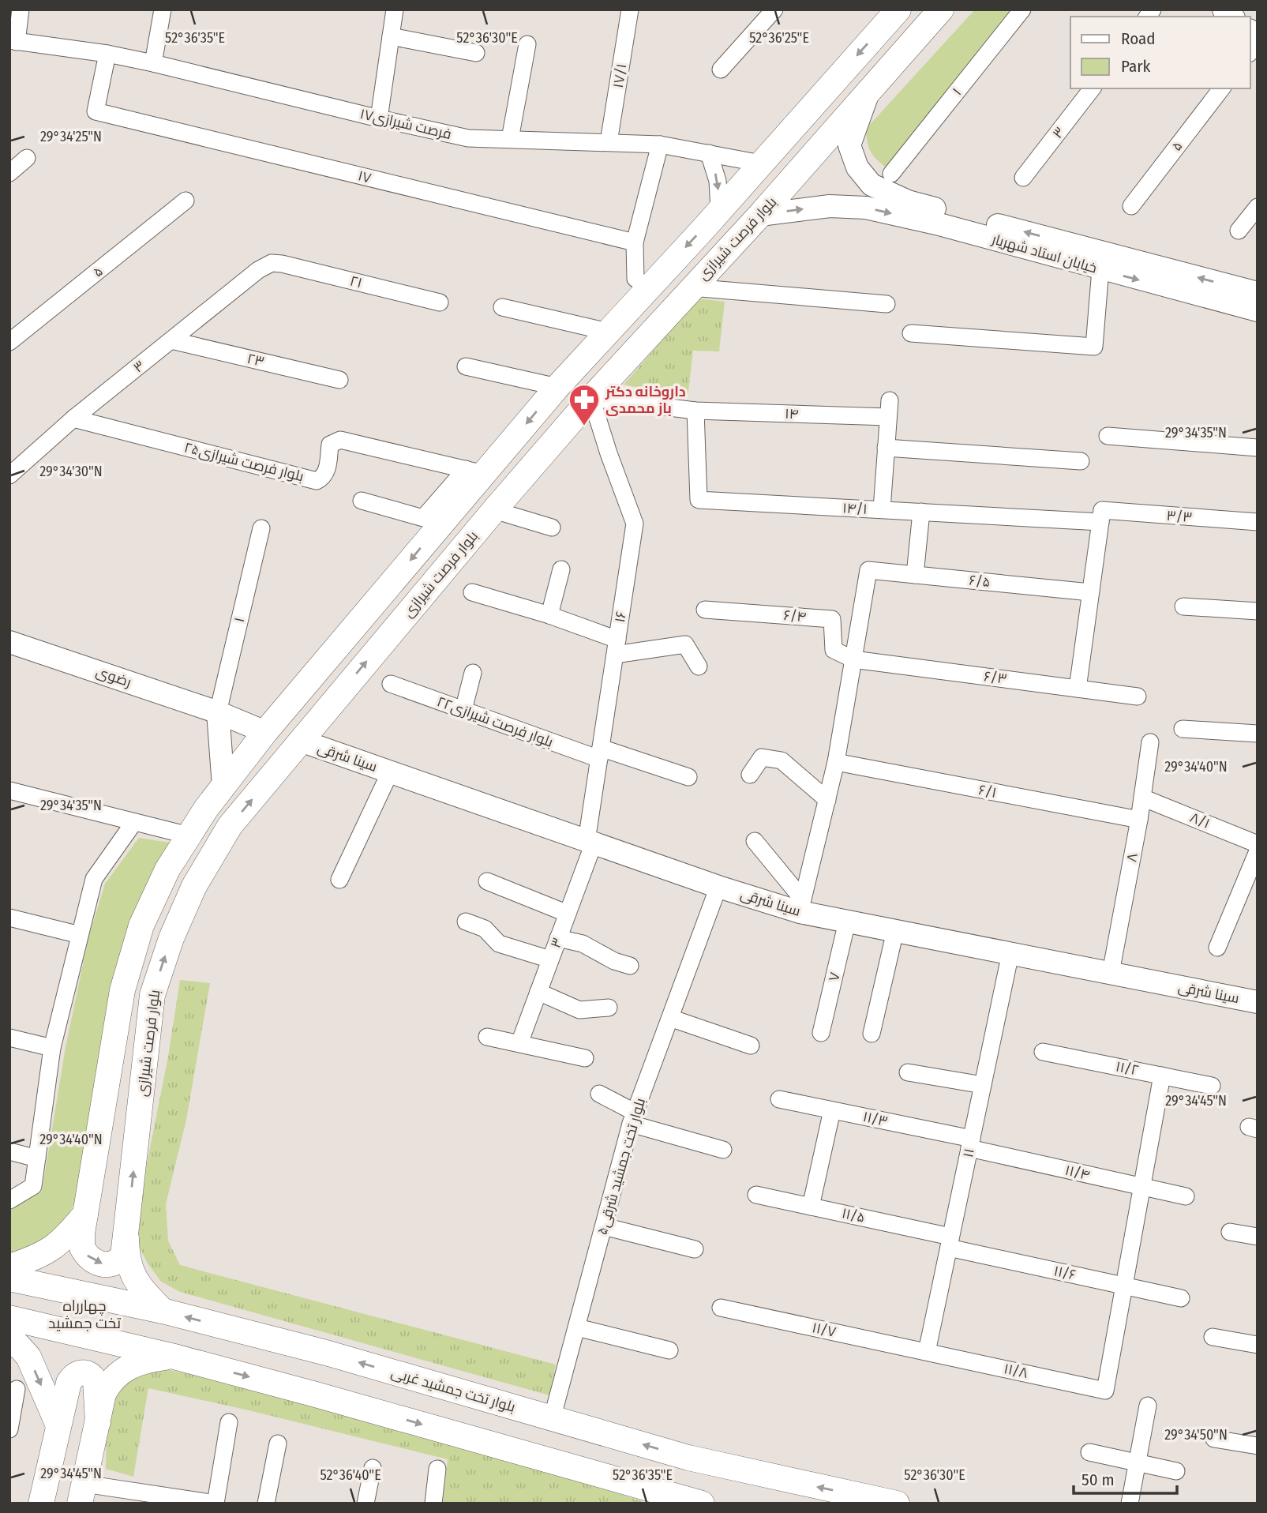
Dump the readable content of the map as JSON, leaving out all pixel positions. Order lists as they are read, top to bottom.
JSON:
{
  "streets": {
    "main road": ["بلوار فرصت شیرازی", "بلوار تخت جمشید غربی"],
    "street": [
      "۱۷/۱",
      "۱",
      "۱۷فرصت شیرازی",
      "۳",
      "۵",
      "۱۷",
      "خیابان استاد شهریار",
      "۲۱",
      "۲۳",
      "۱۴",
      "بلوار فرصت شیرازی۲۵",
      "۱۴/۱",
      "۳/۳",
      "۶/۵",
      "۶/۴",
      "۱۶",
      "رضوی",
      "۶/۳",
      "بلوار فرصت شیرازی۲۲",
      "سینا شرقی",
      "۶/۱",
      "۸/۱",
      "۸",
      "۷",
      "۱۱/۲",
      "۱۱/۳",
      "۱۱",
      "بلوار تخت جمشید شرقی۵",
      "۱۱/۴",
      "۱۱/۵",
      "۱۱/۶",
      "۱۱/۷",
      "۱۱/۸"
    ]
  },
  "crossings": [
    ["۱۷/۱", "۱۷فرصت شیرازی"],
    ["۱", "رضوی"],
    ["۱۷فرصت شیرازی", "۱۷"],
    ["۳", "۲۱"],
    ["۳", "۲۳"],
    ["۳", "بلوار فرصت شیرازی۲۵"],
    ["۳", "۱۶"],
    ["۳", "سینا شرقی"],
    ["بلوار فرصت شیرازی", "خیابان استاد شهریار"],
    ["بلوار فرصت شیرازی", "۱۴"],
    ["بلوار فرصت شیرازی", "۱۶"],
    ["بلوار فرصت شیرازی", "سینا شرقی"],
    ["۱۴", "۱۴/۱"],
    ["۱۴", "۱۶"],
    ["۱۴/۱", "۳/۳"],
    ["۶/۵", "۶/۴"],
    ["۶/۵", "۶/۳"],
    ["۶/۴", "۶/۳"],
    ["۱۶", "بلوار فرصت شیرازی۲۲"],
    ["۱۶", "سینا شرقی"],
    ["سینا شرقی", "۸"],
    ["سینا شرقی", "۷"],
    ["سینا شرقی", "۱۱"],
    ["سینا شرقی", "بلوار تخت جمشید شرقی۵"],
    ["۶/۱", "۸"],
    ["۸/۱", "۸"],
    ["۱۱/۳", "۱۱"],
    ["۱۱/۳", "۱۱/۴"],
    ["۱۱", "۱۱/۴"],
    ["۱۱", "۱۱/۵"],
    ["۱۱", "۱۱/۶"],
    ["۱۱", "۱۱/۷"],
    ["۱۱", "۱۱/۸"],
    ["بلوار تخت جمشید شرقی۵", "بلوار تخت جمشید غربی"],
    ["۱۱/۵", "۱۱/۶"],
    ["۱۱/۶", "۱۱/۸"],
    ["۱۱/۷", "۱۱/۸"]
  ],
  "districts": ["چهارراه تخت جمشید"],
  "places": {
    "pharmacy": ["داروخانه دکتر باز محمدی"]
  },
  "legend": ["Road", "Park"],
  "scale_bar": "50 m",
  "coordinates": [
    "52°36'35\"E",
    "52°36'30\"E",
    "52°36'25\"E",
    "29°34'25\"N",
    "29°34'35\"N",
    "29°34'30\"N",
    "29°34'40\"N",
    "29°34'45\"N",
    "29°34'50\"N",
    "52°36'40\"E"
  ]
}
